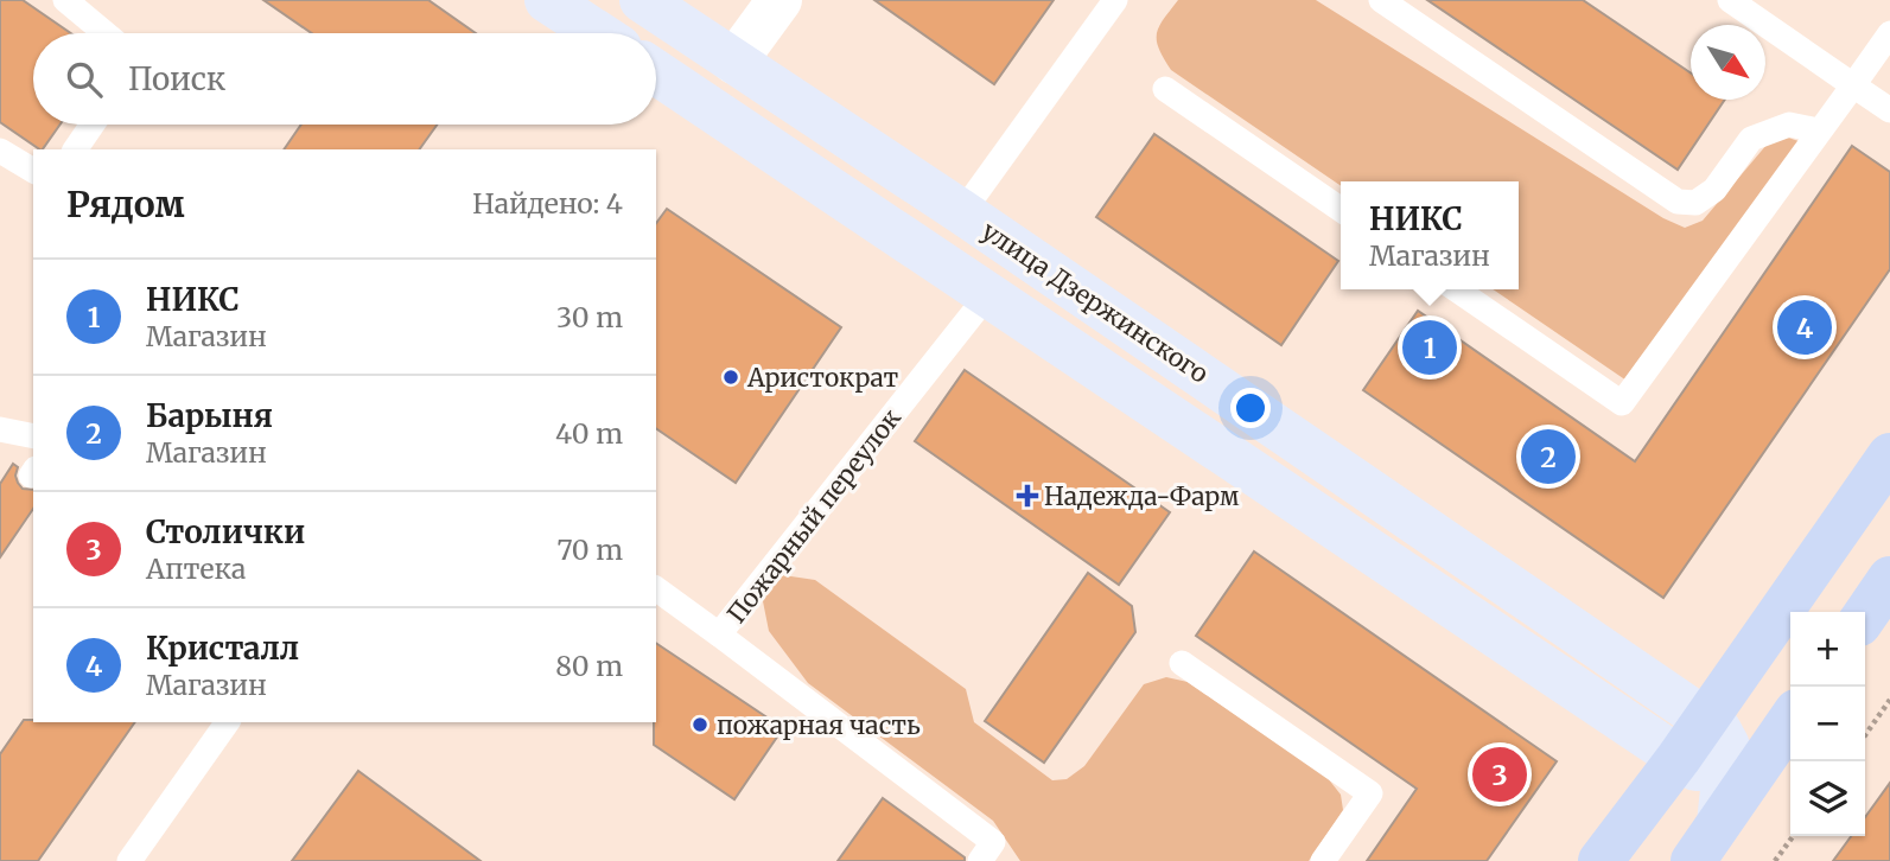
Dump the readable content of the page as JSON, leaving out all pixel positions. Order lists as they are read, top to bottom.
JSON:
{
  "streets": {
    "main road": ["улица Дзержинского"],
    "lane": ["Пожарный переулок"]
  },
  "crossings": [
    ["улица Дзержинского", "Пожарный переулок"]
  ],
  "places": {
    "other": ["Аристократ", "пожарная часть"],
    "health": ["Надежда-Фарм"]
  },
  "north": "bottom right",
  "page": {
    "search": "Поиск",
    "heading": ["Рядом", "Найдено: 4"],
    "popup": ["НИКС", "Магазин"],
    "list": [
      {
        "mark": "1",
        "name": "НИКС",
        "note": "Магазин",
        "value": "30 m"
      },
      {
        "mark": "2",
        "name": "Барыня",
        "note": "Магазин",
        "value": "40 m"
      },
      {
        "mark": "3",
        "name": "Столички",
        "note": "Аптека",
        "value": "70 m"
      },
      {
        "mark": "4",
        "name": "Кристалл",
        "note": "Магазин",
        "value": "80 m"
      }
    ],
    "pins": [
      "4",
      "1",
      "2",
      "3"
    ],
    "map_buttons": ["+", "−"]
  }
}
